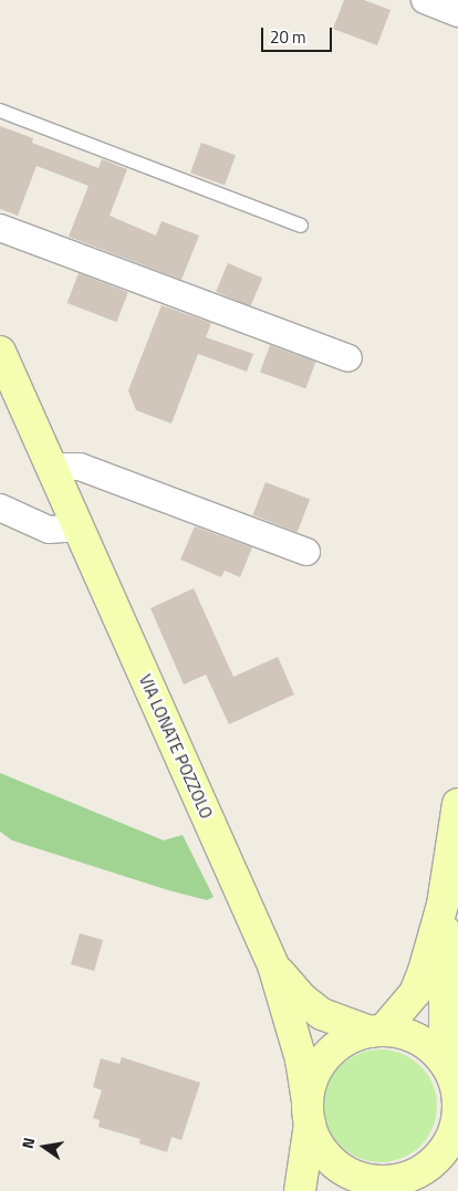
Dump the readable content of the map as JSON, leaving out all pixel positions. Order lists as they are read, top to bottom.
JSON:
{
  "streets": {
    "street": ["VIA LONATE POZZOLO"]
  },
  "scale_bar": "20 m",
  "north": "left"
}
